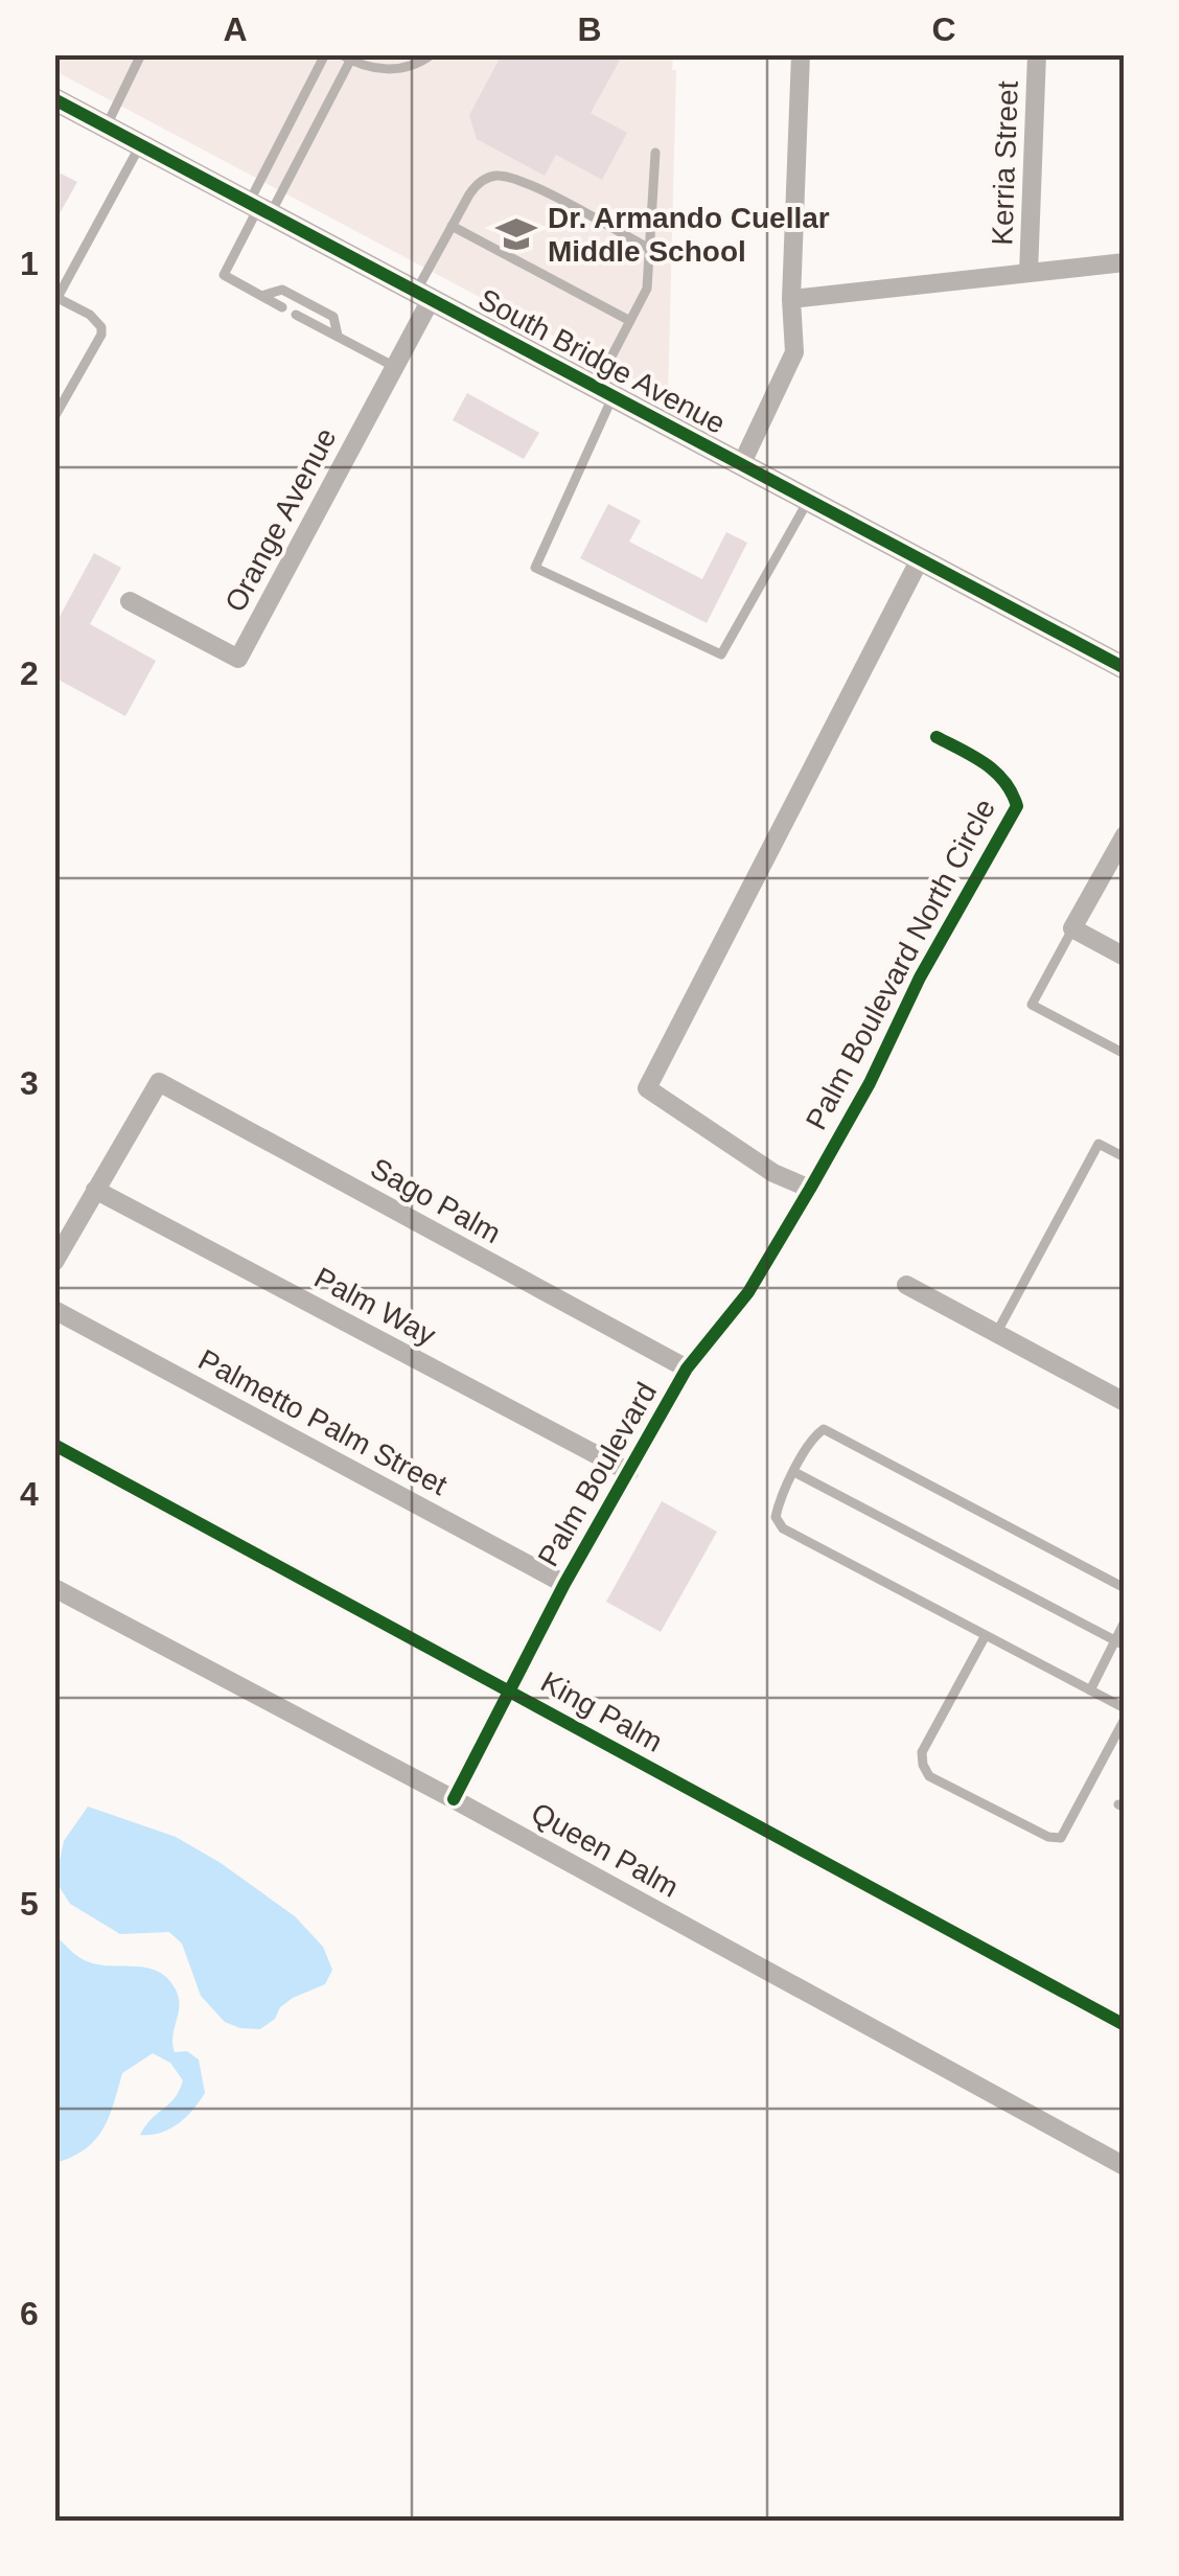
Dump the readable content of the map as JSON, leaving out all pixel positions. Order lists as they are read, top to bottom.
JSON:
{
  "streets": {
    "street": [
      "Kerria Street",
      "South Bridge Avenue",
      "Orange Avenue",
      "Palm Boulevard North Circle",
      "Sago Palm",
      "Palm Way",
      "Palmetto Palm Street",
      "Palm Boulevard",
      "King Palm",
      "Queen Palm"
    ]
  },
  "crossings": [
    ["South Bridge Avenue", "Orange Avenue"],
    ["Palm Boulevard North Circle", "Palm Boulevard"],
    ["Sago Palm", "Palm Way"],
    ["Sago Palm", "Palm Boulevard"],
    ["Palm Way", "Palm Boulevard"],
    ["Palmetto Palm Street", "Palm Boulevard"],
    ["Palm Boulevard", "King Palm"],
    ["Palm Boulevard", "Queen Palm"]
  ],
  "places": {
    "school or university": ["Dr. Armando Cuellar Middle School"]
  },
  "grid": {
    "columns": ["A", "B", "C"],
    "rows": [
      "1",
      "2",
      "3",
      "4",
      "5",
      "6"
    ]
  }
}
